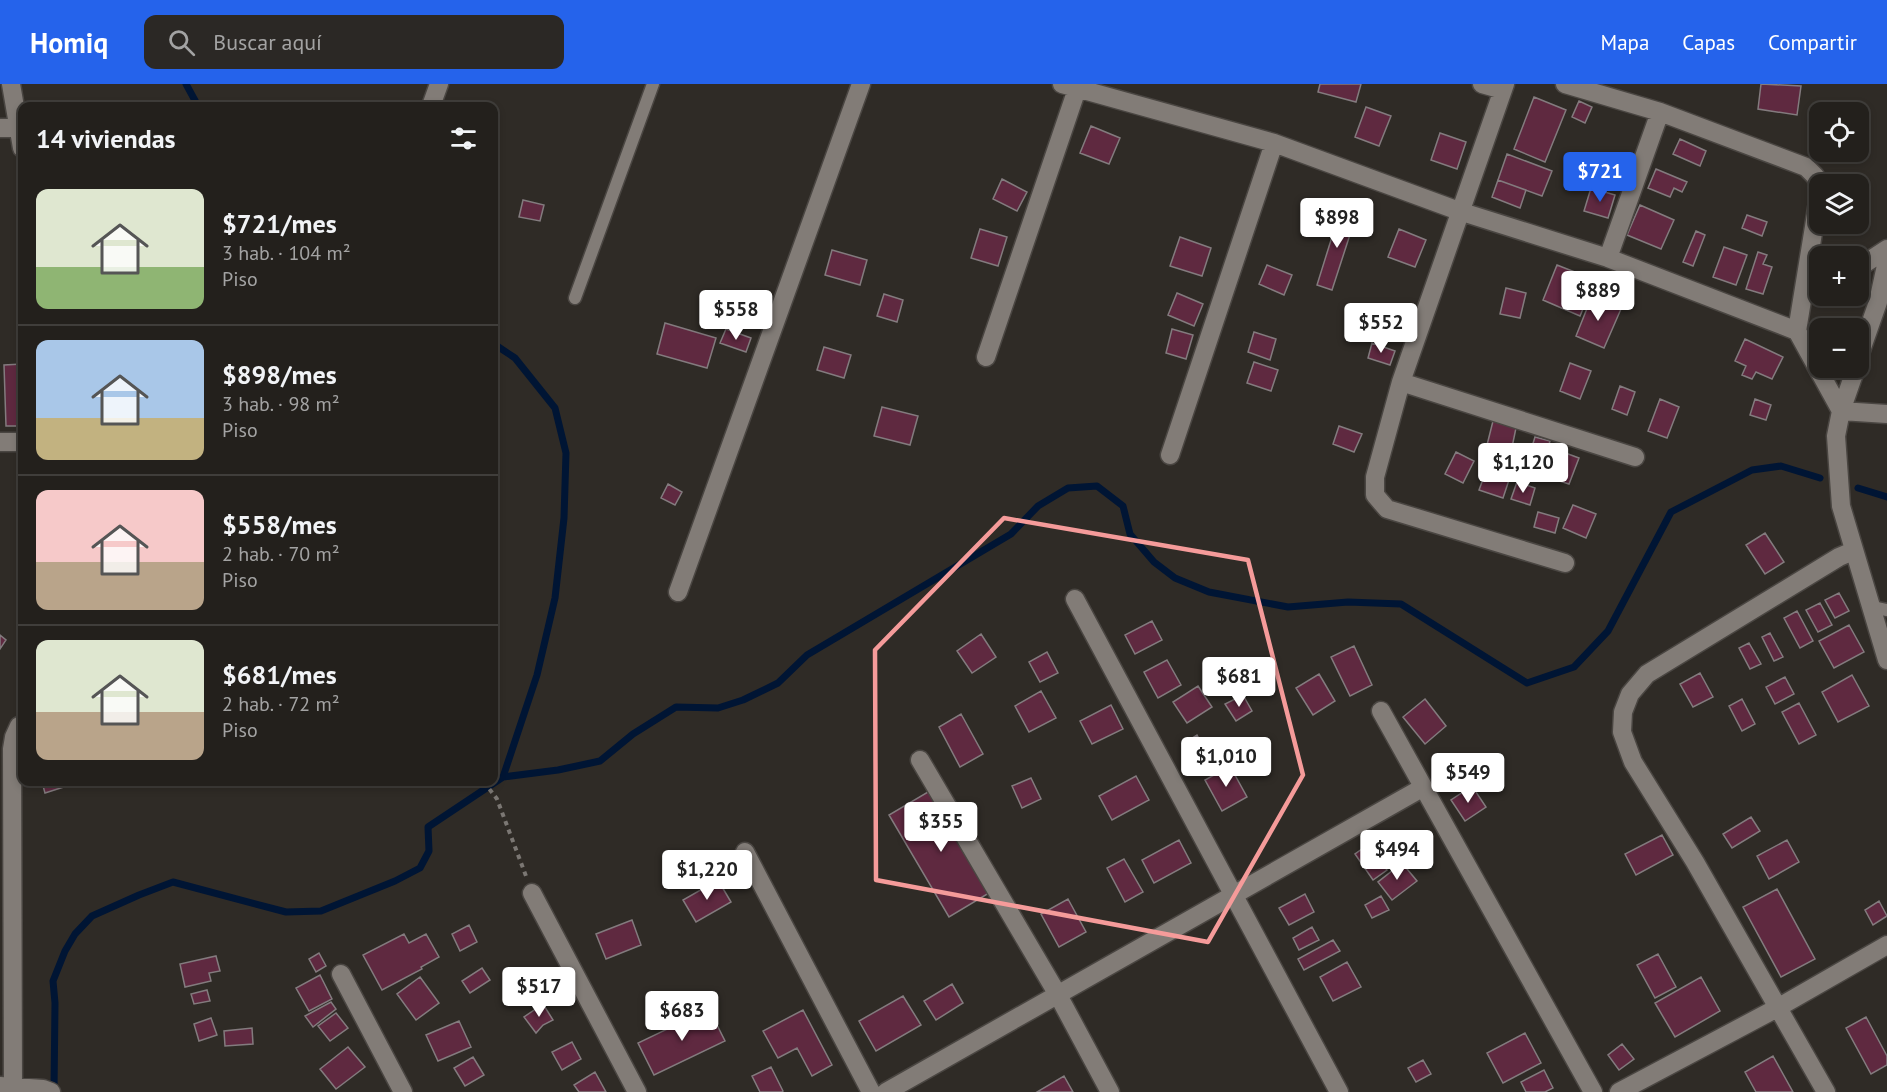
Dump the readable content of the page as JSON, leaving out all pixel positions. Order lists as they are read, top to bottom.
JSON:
{
  "page": {
    "header": "Homiq",
    "search": "Buscar aquí",
    "nav": ["Mapa", "Capas", "Compartir"],
    "map_buttons": ["+", "−"],
    "heading": "14 viviendas",
    "price": [
      "$721",
      "$898",
      "$889",
      "$558",
      "$552",
      "$1,120",
      "$681",
      "$1,010",
      "$549",
      "$355",
      "$494",
      "$1,220",
      "$517",
      "$683"
    ],
    "list": [
      {
        "name": "$721/mes",
        "note": "3 hab. · 104 m² · Piso"
      },
      {
        "name": "$898/mes",
        "note": "3 hab. · 98 m² · Piso"
      },
      {
        "name": "$558/mes",
        "note": "2 hab. · 70 m² · Piso"
      },
      {
        "name": "$681/mes",
        "note": "2 hab. · 72 m² · Piso"
      }
    ]
  }
}
